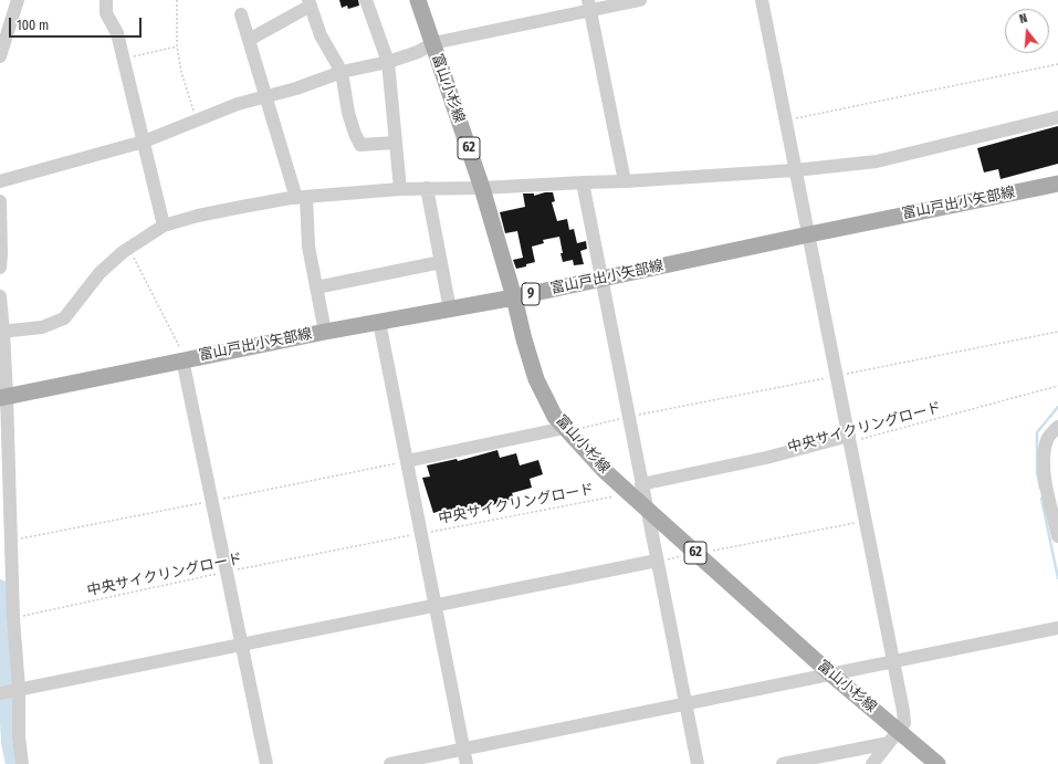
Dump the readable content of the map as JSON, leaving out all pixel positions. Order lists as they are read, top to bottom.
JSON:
{
  "streets": {
    "main road": [
      "富山小杉線",
      "62",
      "富山戸出小矢部線",
      "9"
    ],
    "path": ["中央サイクリングロード"]
  },
  "crossings": [
    ["富山小杉線", "富山戸出小矢部線"],
    ["富山小杉線", "中央サイクリングロード"]
  ],
  "scale_bar": "100 m",
  "north": "top"
}
